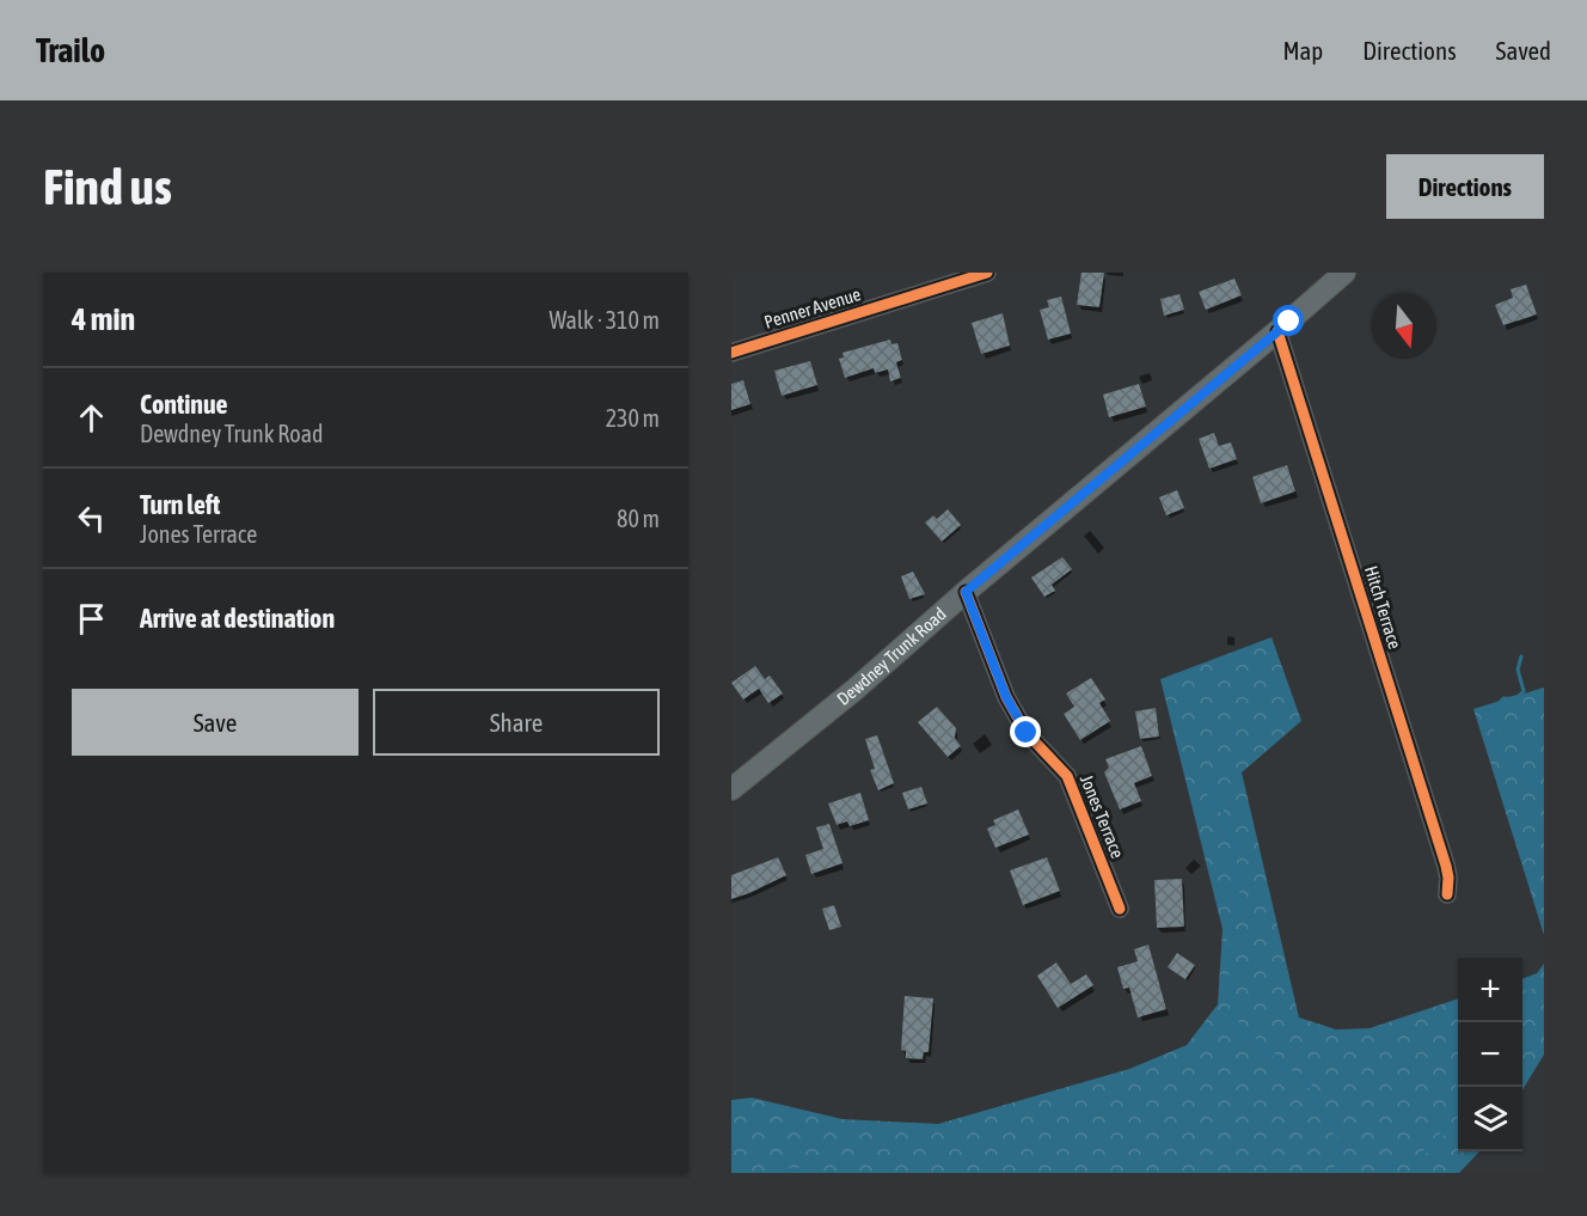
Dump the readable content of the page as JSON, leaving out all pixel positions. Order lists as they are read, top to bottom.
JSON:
{
  "streets": {
    "main road": ["Dewdney Trunk Road"],
    "street": ["Penner Avenue", "Hitch Terrace", "Jones Terrace"]
  },
  "crossings": [
    ["Hitch Terrace", "Dewdney Trunk Road"],
    ["Dewdney Trunk Road", "Jones Terrace"]
  ],
  "north": "bottom",
  "page": {
    "header": "Trailo",
    "nav": ["Map", "Directions", "Saved"],
    "buttons": [
      "Directions",
      ["Save", "Share"]
    ],
    "title": "Find us",
    "heading": ["4 min", "Walk · 310 m"],
    "list": [
      ["Continue", "Dewdney Trunk Road", "230 m"],
      ["Turn left", "Jones Terrace", "80 m"],
      "Arrive at destination"
    ],
    "map_buttons": ["+", "−"]
  }
}
